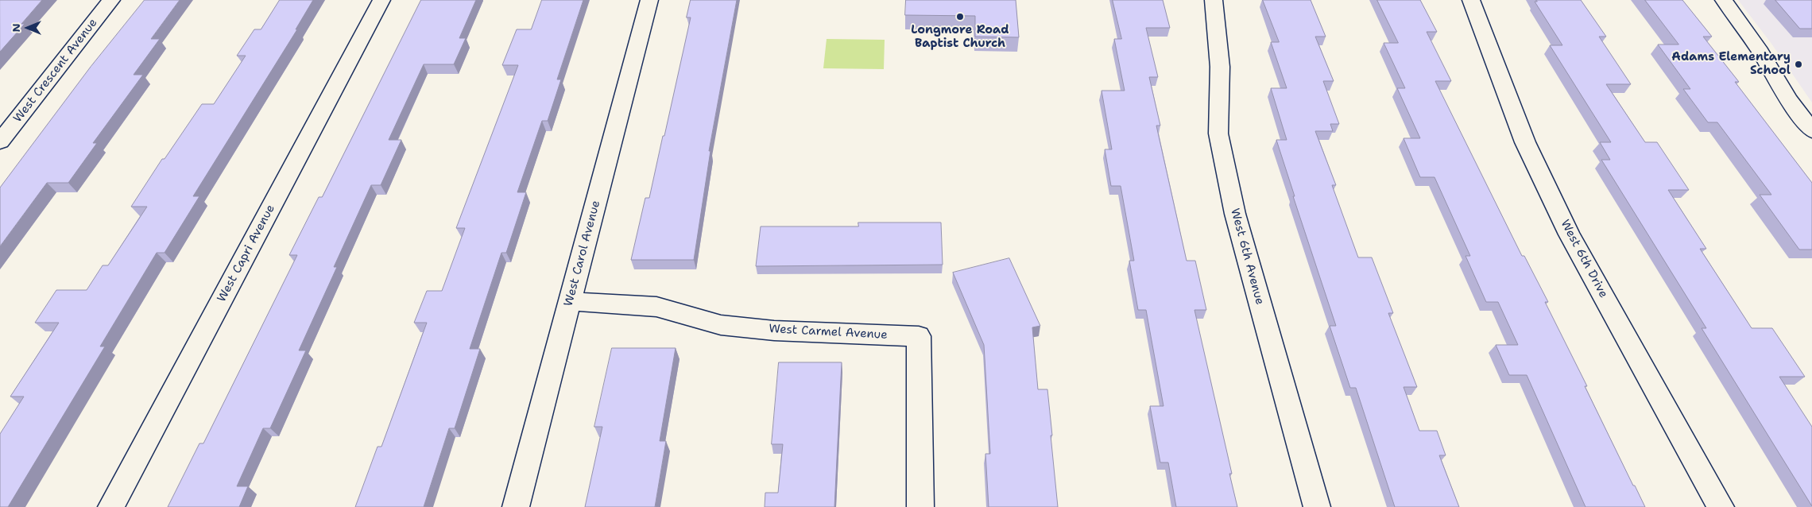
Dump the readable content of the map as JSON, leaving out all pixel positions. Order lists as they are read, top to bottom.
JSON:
{
  "streets": {
    "street": [
      "West Crescent Avenue",
      "West Capri Avenue",
      "West Carol Avenue",
      "West 6th Avenue",
      "West 6th Drive",
      "West Carmel Avenue"
    ]
  },
  "crossings": [
    ["West Carol Avenue", "West Carmel Avenue"]
  ],
  "places": ["Longmore Road Baptist Church", "Adams Elementary School"],
  "north": "left"
}
